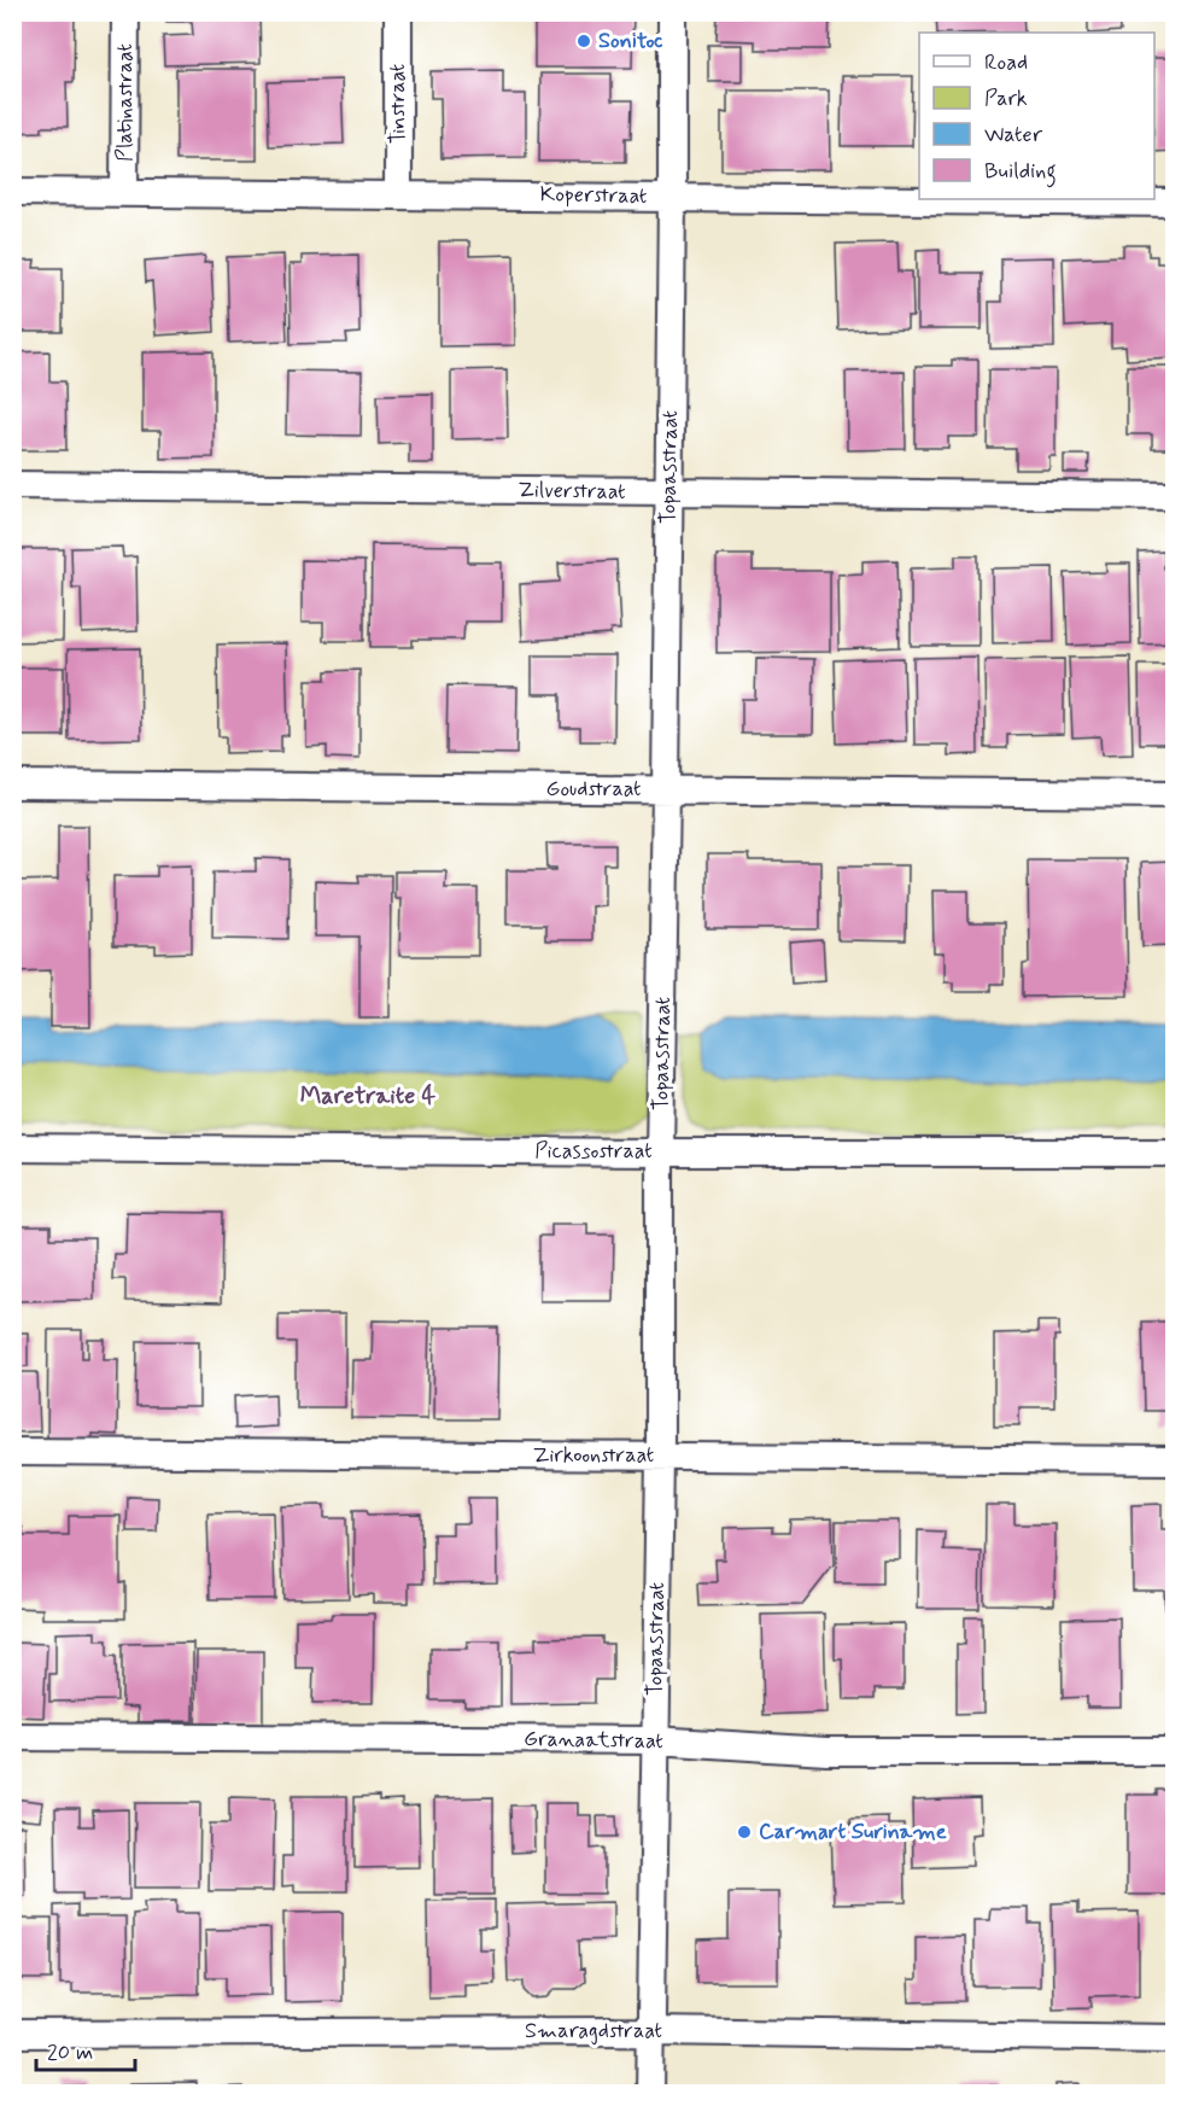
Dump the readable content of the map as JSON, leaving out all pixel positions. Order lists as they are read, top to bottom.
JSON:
{
  "streets": {
    "street": [
      "Platinastraat",
      "Tinstraat",
      "Koperstraat",
      "Topaasstraat",
      "Zilverstraat",
      "Goudstraat",
      "Picassostraat",
      "Zirkoonstraat",
      "Granaatstraat",
      "Smaragdstraat"
    ]
  },
  "crossings": [
    ["Platinastraat", "Koperstraat"],
    ["Tinstraat", "Koperstraat"],
    ["Koperstraat", "Topaasstraat"],
    ["Topaasstraat", "Zilverstraat"],
    ["Topaasstraat", "Goudstraat"],
    ["Topaasstraat", "Picassostraat"],
    ["Topaasstraat", "Zirkoonstraat"],
    ["Topaasstraat", "Granaatstraat"],
    ["Topaasstraat", "Smaragdstraat"]
  ],
  "districts": ["Maretraite 4"],
  "places": ["Sonitoc", "Carmart Suriname"],
  "legend": [
    "Road",
    "Park",
    "Water",
    "Building"
  ],
  "scale_bar": "20 m"
}
